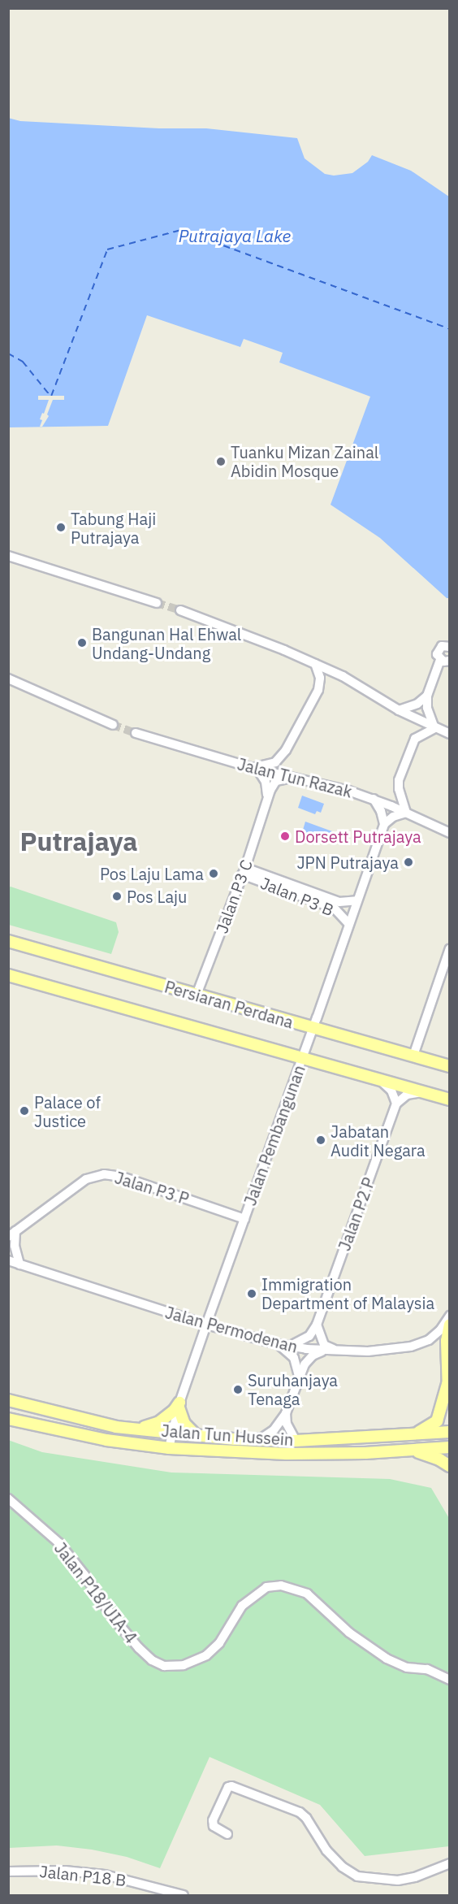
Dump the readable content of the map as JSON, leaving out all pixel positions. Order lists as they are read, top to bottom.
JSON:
{
  "streets": {
    "main road": ["Persiaran Perdana", "Jalan Tun Hussein"],
    "street": [
      "Jalan Tun Razak",
      "Jalan P3 C",
      "Jalan P3 B",
      "Jalan Pembangunan",
      "Jalan P3 P",
      "Jalan P2 P",
      "Jalan Permodenan",
      "Jalan P18/UIA-4",
      "Jalan P18 B"
    ]
  },
  "crossings": [
    ["Jalan Tun Razak", "Jalan P3 C"],
    ["Jalan Tun Razak", "Jalan P3 B"],
    ["Jalan Tun Razak", "Jalan Pembangunan"],
    ["Jalan P3 C", "Jalan P3 B"],
    ["Jalan P3 C", "Persiaran Perdana"],
    ["Jalan P3 C", "Jalan Pembangunan"],
    ["Jalan P3 B", "Jalan Pembangunan"],
    ["Persiaran Perdana", "Jalan Pembangunan"],
    ["Jalan Pembangunan", "Jalan P3 P"],
    ["Jalan Pembangunan", "Jalan Permodenan"],
    ["Jalan Pembangunan", "Jalan Tun Hussein"],
    ["Jalan P3 P", "Jalan Permodenan"],
    ["Jalan P2 P", "Jalan Permodenan"],
    ["Jalan Permodenan", "Jalan Tun Hussein"]
  ],
  "districts": ["Putrajaya"],
  "water": ["Putrajaya Lake"],
  "places": [
    "Tuanku Mizan Zainal Abidin Mosque",
    "Tabung Haji Putrajaya",
    "Bangunan Hal Ehwal Undang-Undang",
    "Dorsett Putrajaya",
    "JPN Putrajaya",
    "Pos Laju Lama",
    "Pos Laju",
    "Palace of Justice",
    "Jabatan Audit Negara",
    "Immigration Department of Malaysia",
    "Suruhanjaya Tenaga"
  ]
}
